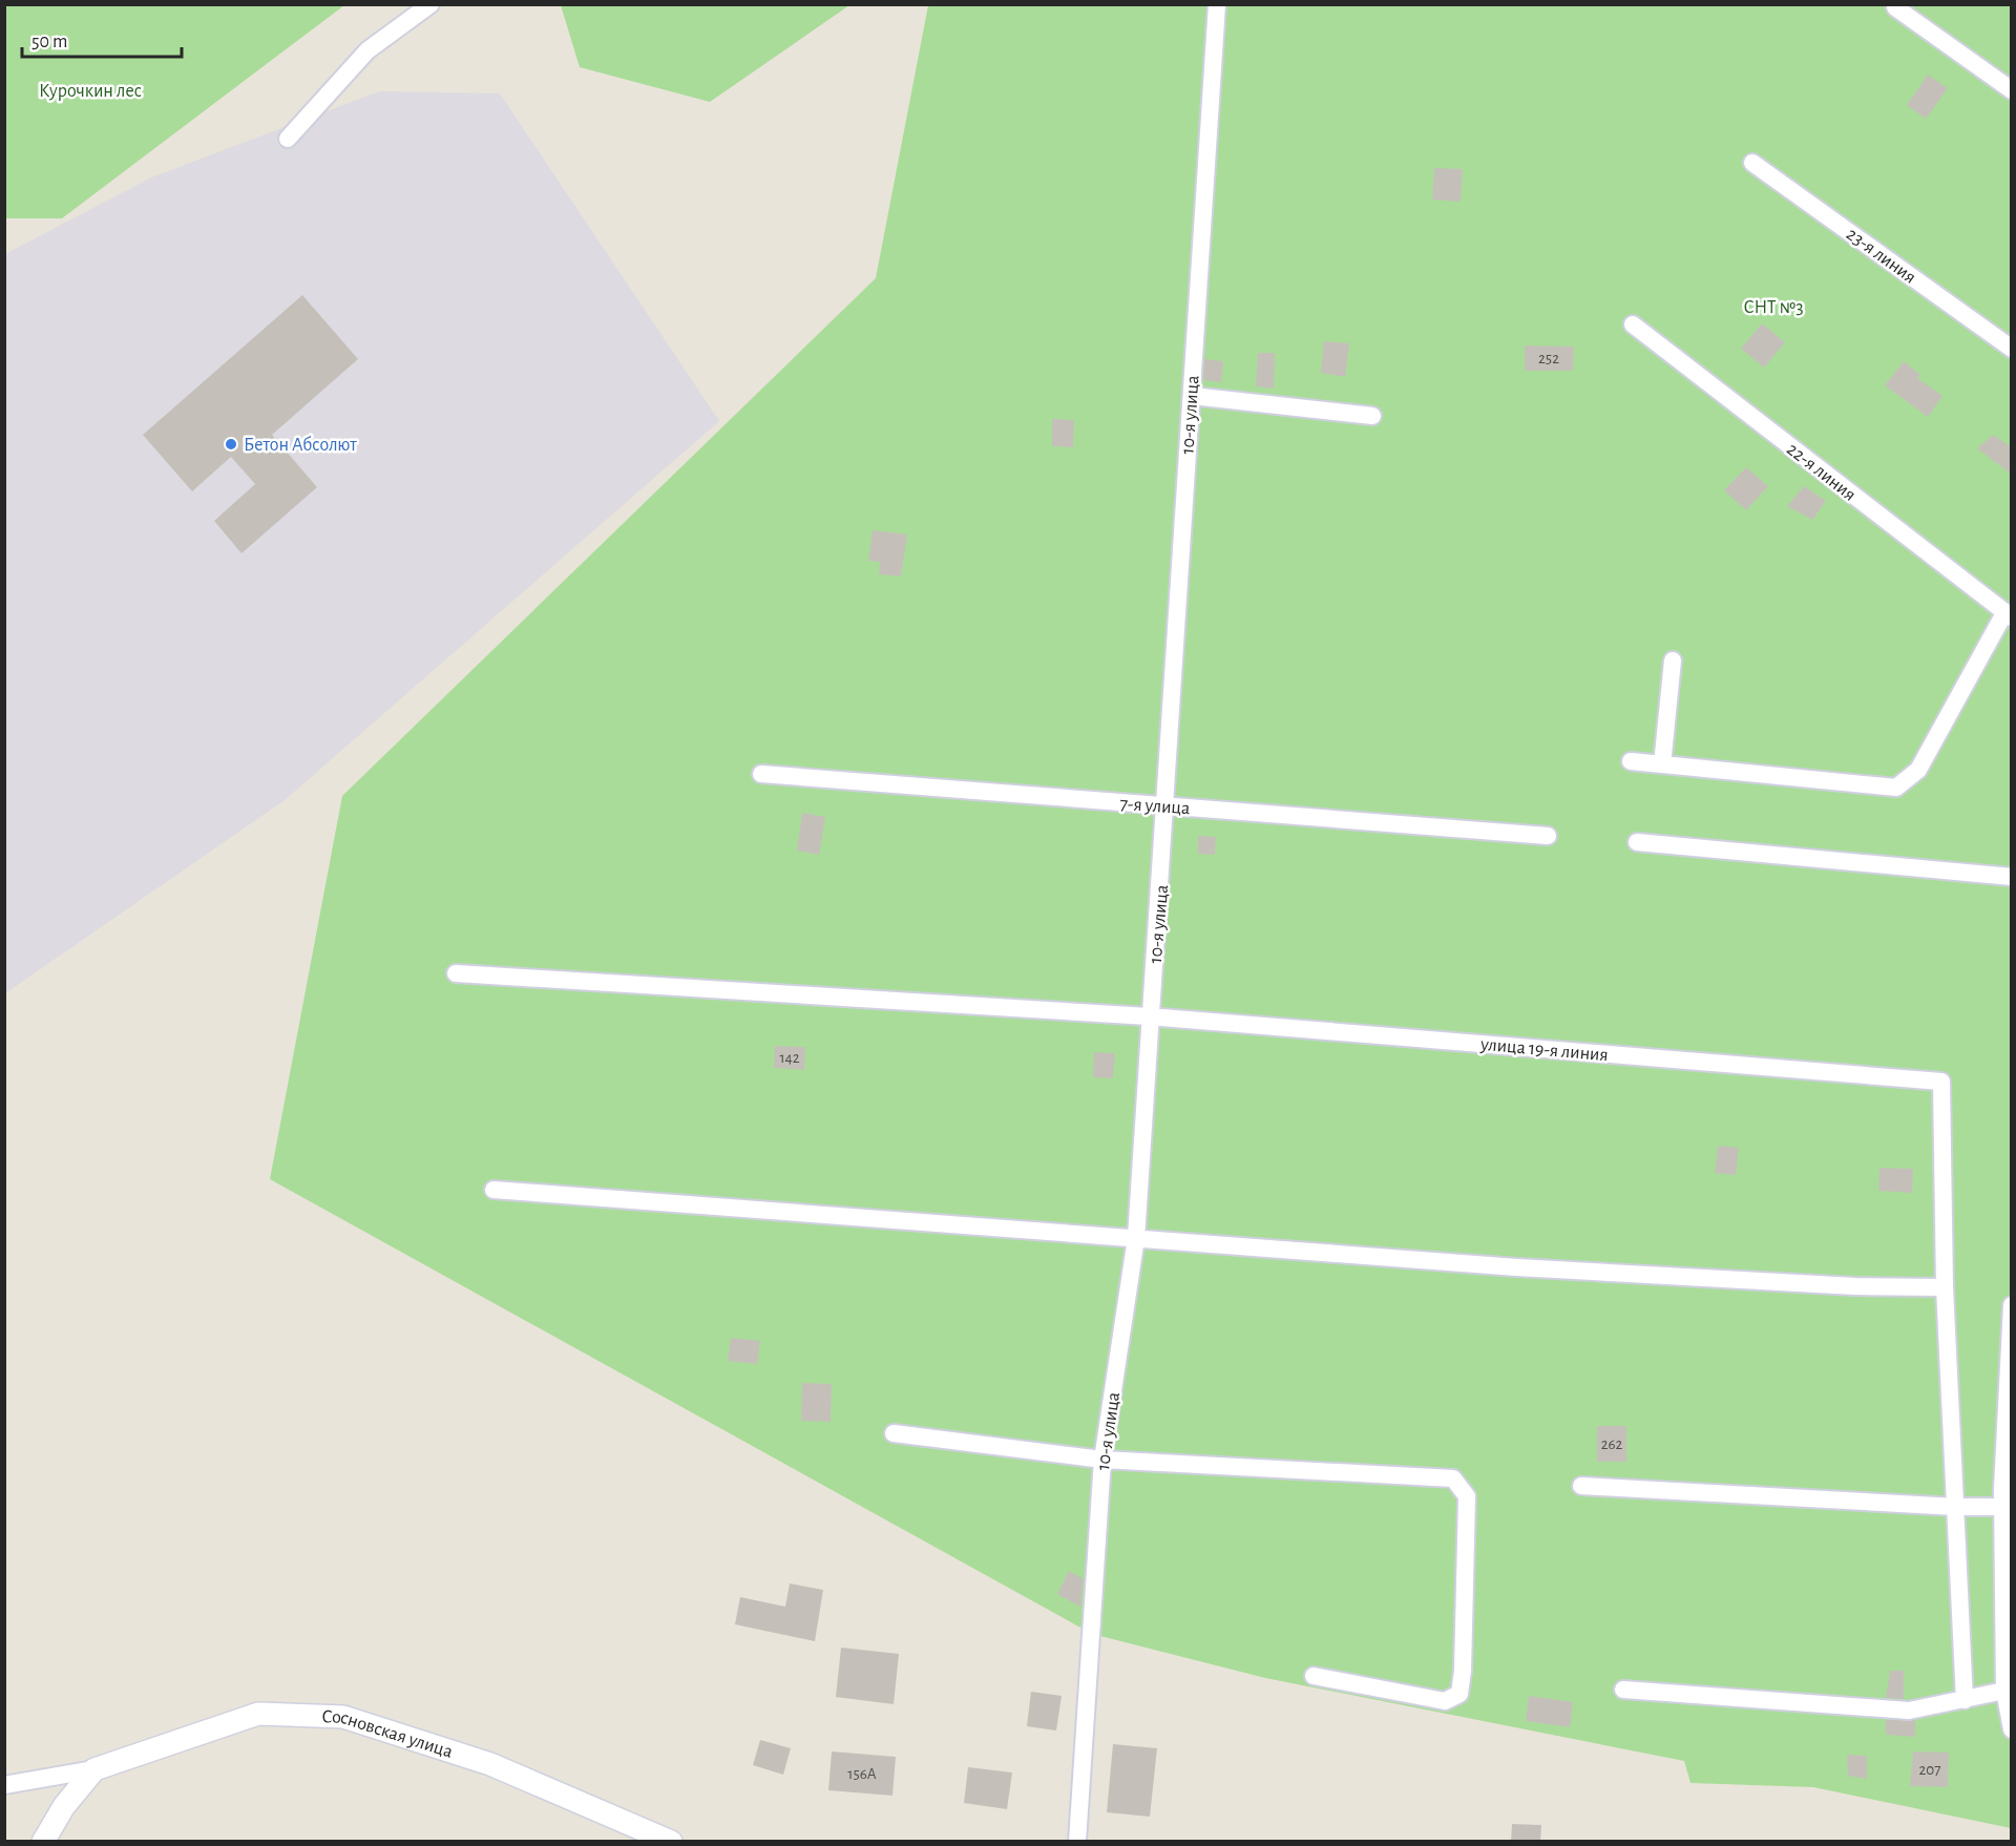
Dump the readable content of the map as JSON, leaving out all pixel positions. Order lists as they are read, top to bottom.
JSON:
{
  "streets": {
    "street": [
      "23-я линия",
      "10-я улица",
      "22-я линия",
      "7-я улица",
      "улица 19-я линия",
      "Сосновская улица"
    ]
  },
  "crossings": [
    ["10-я улица", "7-я улица"],
    ["10-я улица", "улица 19-я линия"]
  ],
  "parks": ["Курочкин лес", "СНТ №3"],
  "places": ["Бетон Абсолют"],
  "house_numbers": [
    "252",
    "142",
    "262",
    "207",
    "156А"
  ],
  "scale_bar": "50 m"
}
